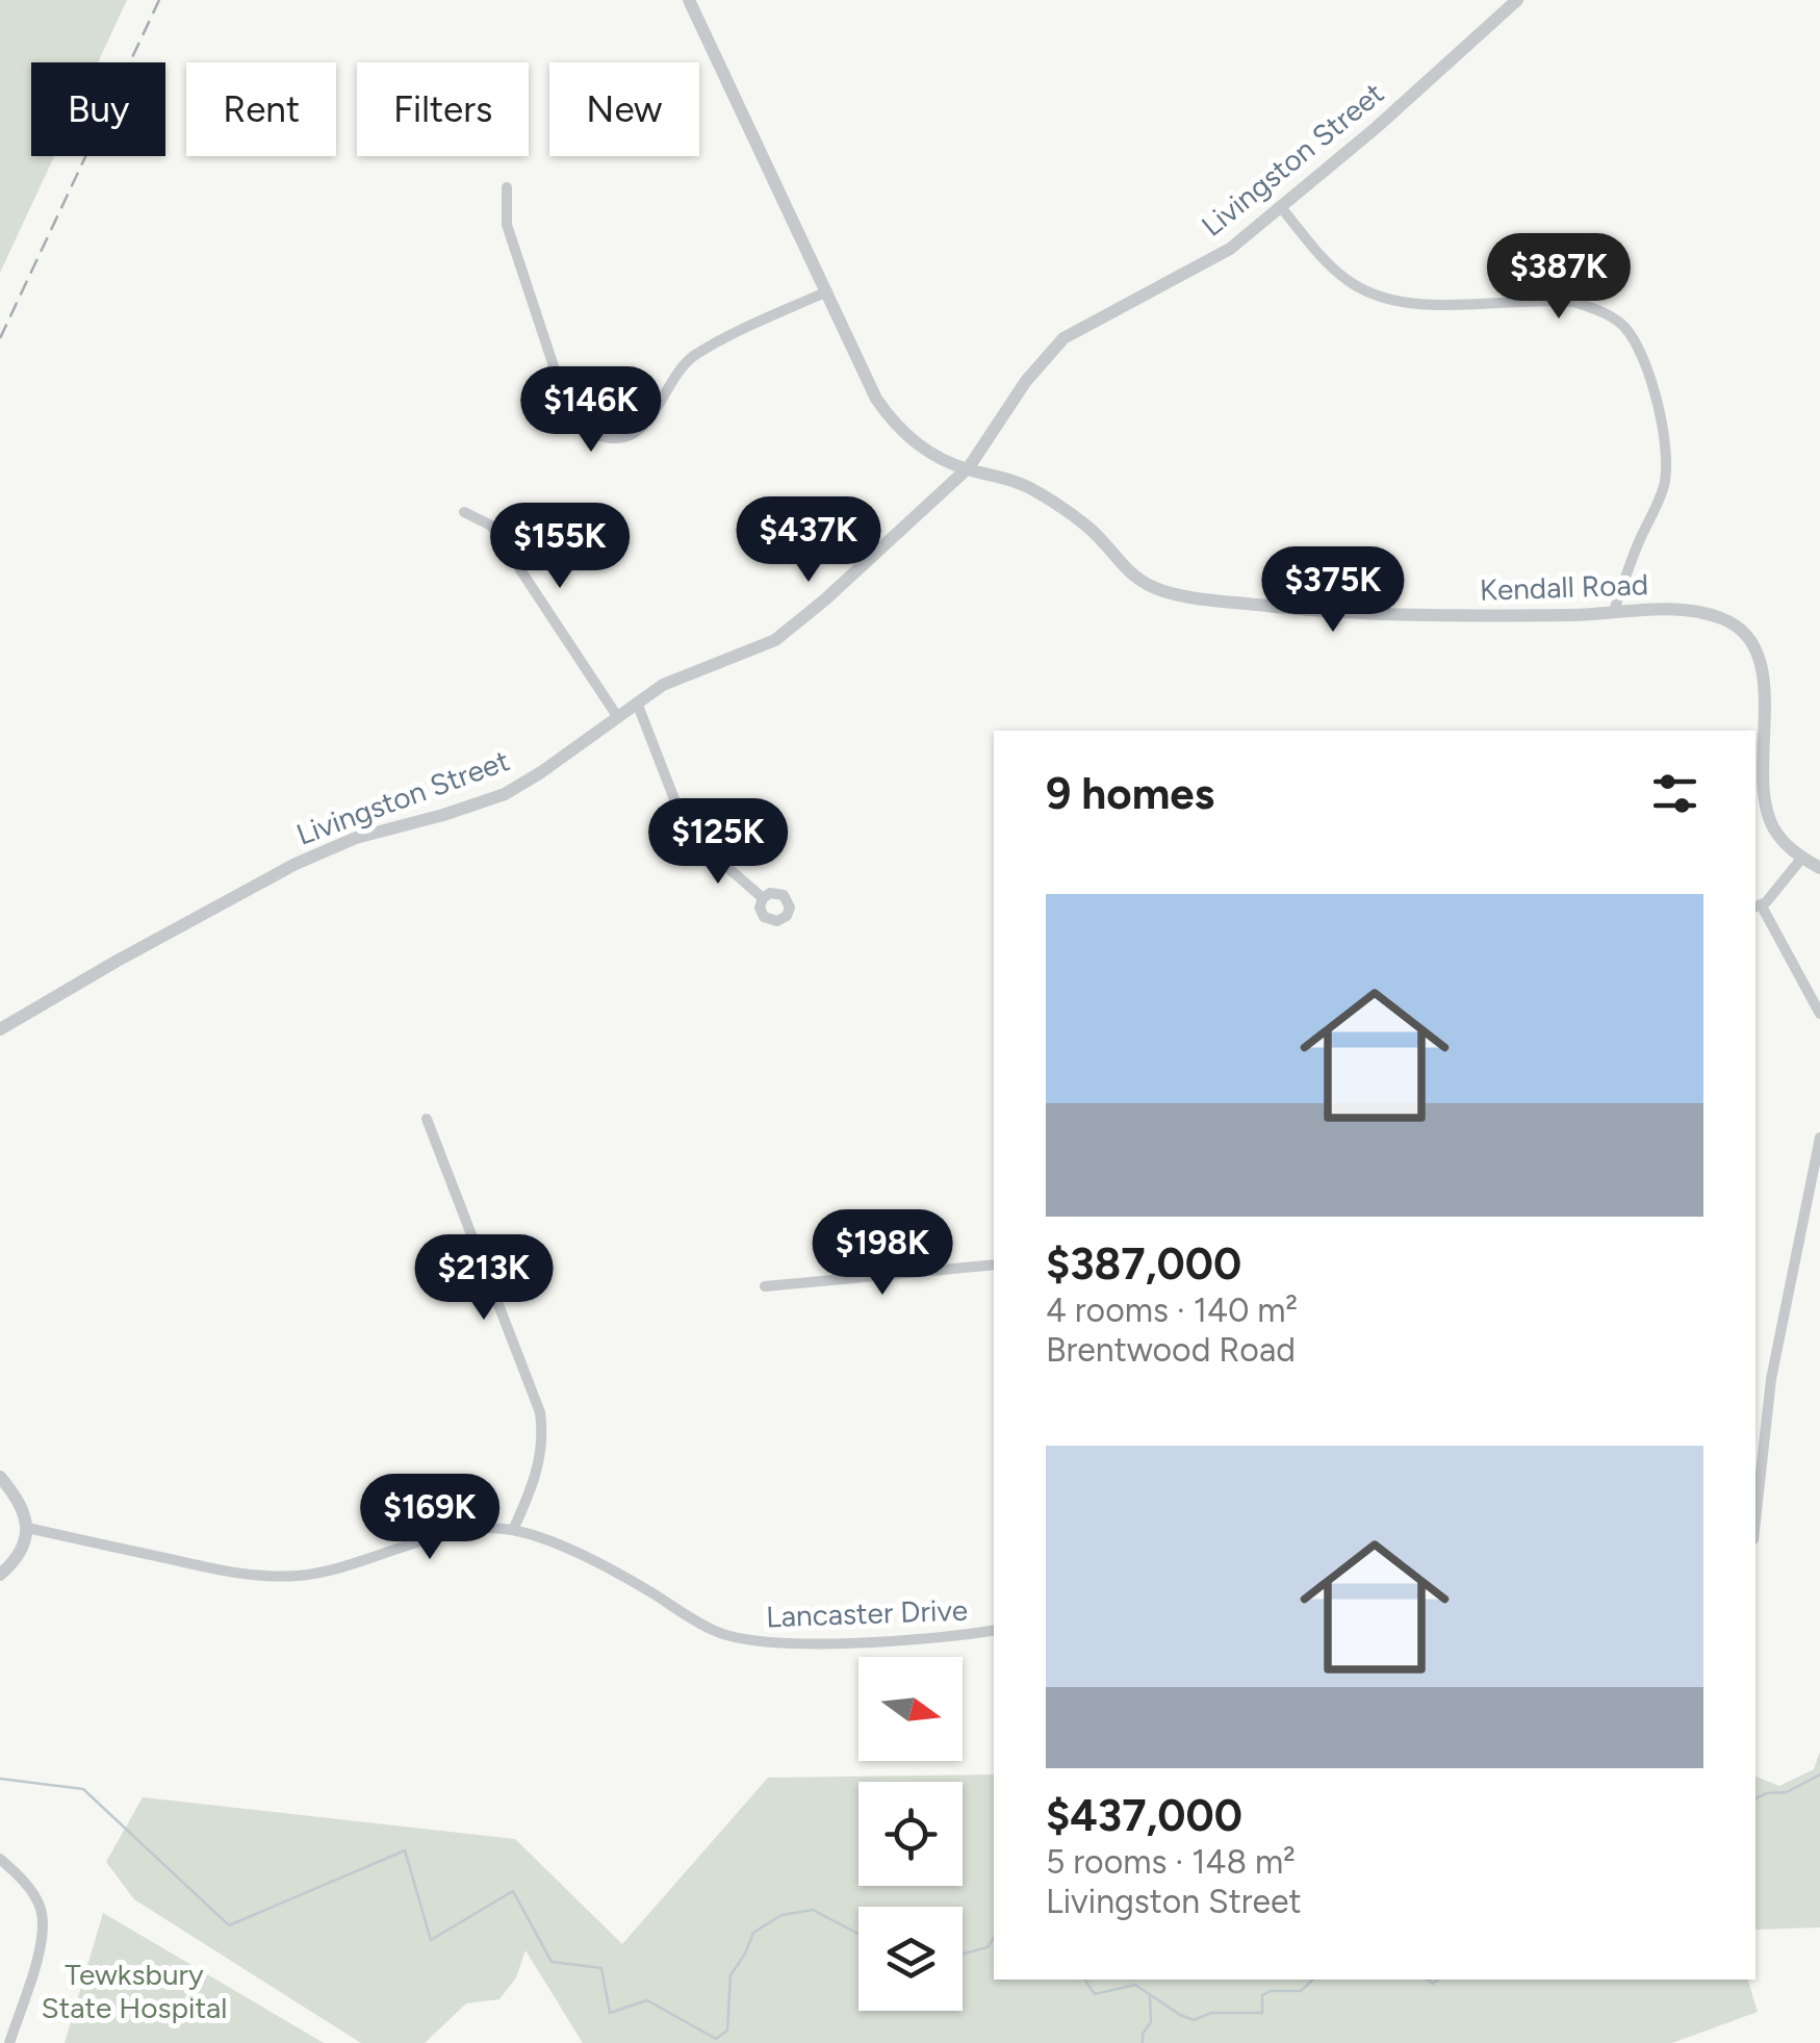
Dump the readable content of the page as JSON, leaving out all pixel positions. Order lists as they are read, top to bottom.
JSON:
{
  "streets": {
    "street": ["Livingston Street", "Kendall Road", "Lancaster Drive"]
  },
  "crossings": [
    ["Livingston Street", "Kendall Road"]
  ],
  "parks": ["Tewksbury State Hospital"],
  "north": "right",
  "page": {
    "chip": [
      "Buy",
      "Rent",
      "Filters",
      "New"
    ],
    "price": [
      "$387K",
      "$146K",
      "$437K",
      "$155K",
      "$375K",
      "$125K",
      "$198K",
      "$213K",
      "$169K"
    ],
    "heading": "9 homes",
    "list": [
      {
        "name": "$387,000",
        "note": "4 rooms · 140 m² · Brentwood Road"
      },
      {
        "name": "$437,000",
        "note": "5 rooms · 148 m² · Livingston Street"
      }
    ]
  }
}
